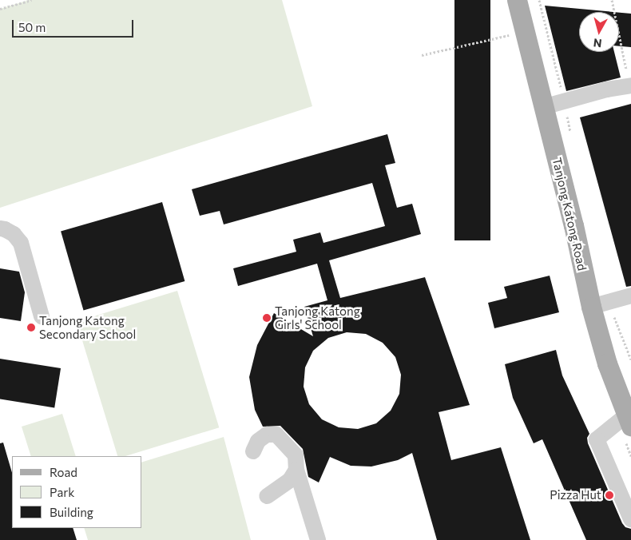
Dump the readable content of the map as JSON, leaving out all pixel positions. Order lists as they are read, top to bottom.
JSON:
{
  "streets": {
    "main road": ["Tanjong Katong Road"]
  },
  "places": ["Tanjong Katong Girls' School", "Tanjong Katong Secondary School", "Pizza Hut"],
  "legend": ["Road", "Park", "Building"],
  "scale_bar": "50 m",
  "north": "bottom"
}
